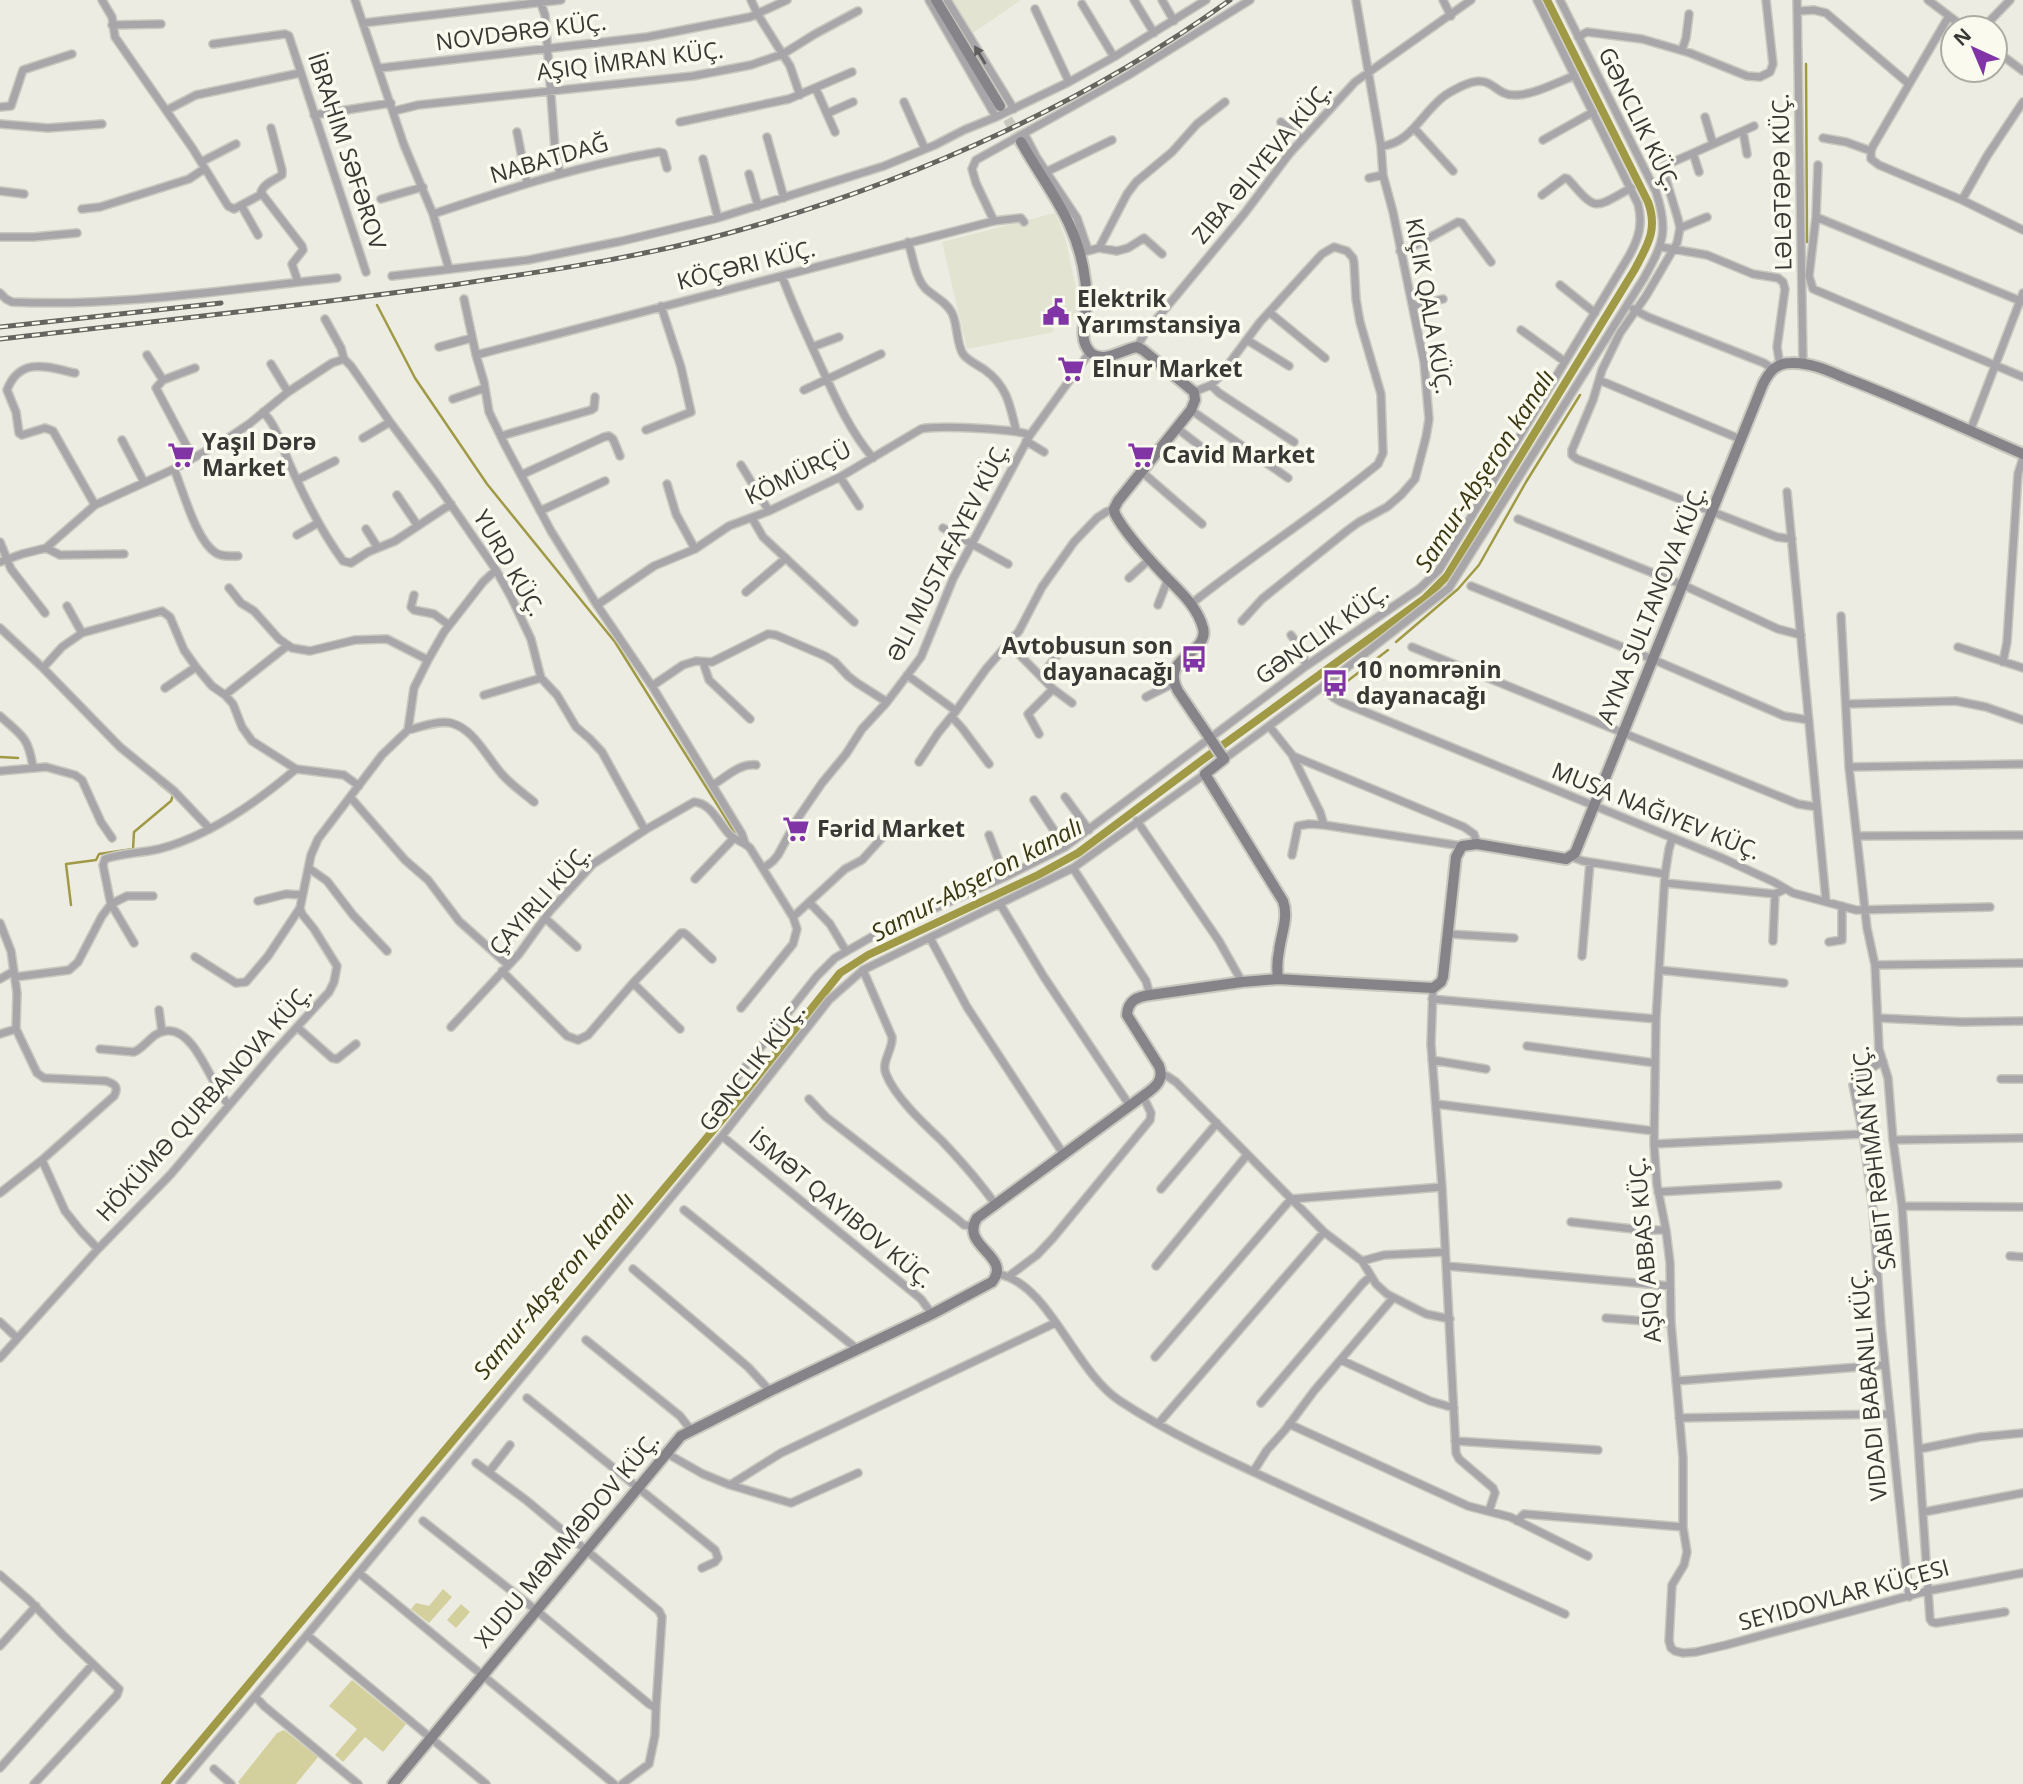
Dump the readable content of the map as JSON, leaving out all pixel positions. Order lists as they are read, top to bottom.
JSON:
{
  "streets": {
    "street": [
      "NOVDƏRƏ KÜÇ.",
      "GƏNCLIK KÜÇ.",
      "İBRAHIM SƏFƏROV",
      "NABATDAĞ",
      "ZIBA ƏLIYEVA KÜÇ.",
      "LƏLƏTƏPƏ KÜÇ.",
      "KÖÇƏRI KÜÇ.",
      "KIÇIK QALA KÜÇ.",
      "KÖMÜRÇÜ",
      "ƏLI MUSTAFAYEV KÜÇ.",
      "YURD KÜÇ.",
      "AYNA SULTANOVA KÜÇ.",
      "HÖKÜMƏ QURBANOVA KÜÇ.",
      "SABIT RƏHMAN KÜÇ.",
      "XUDU MƏMMƏDOV KÜÇ.",
      "SEYIDOVLAR KÜÇESI"
    ]
  },
  "crossings": [
    ["ZIBA ƏLIYEVA KÜÇ.", "KIÇIK QALA KÜÇ."],
    ["KÖMÜRÇÜ", "ƏLI MUSTAFAYEV KÜÇ."],
    ["SABIT RƏHMAN KÜÇ.", "SEYIDOVLAR KÜÇESI"]
  ],
  "water": ["Samur-Abşeron kanalı"],
  "places": {
    "public building": ["Elektrik Yarımstansiya"],
    "supermarket": [
      "Elnur Market",
      "Yaşıl Dərə Market",
      "Cavid Market",
      "Fərid Market"
    ],
    "bus stop": ["Avtobusun son dayanacağı", "10 nomrənin dayanacağı"]
  },
  "north": "top left"
}
